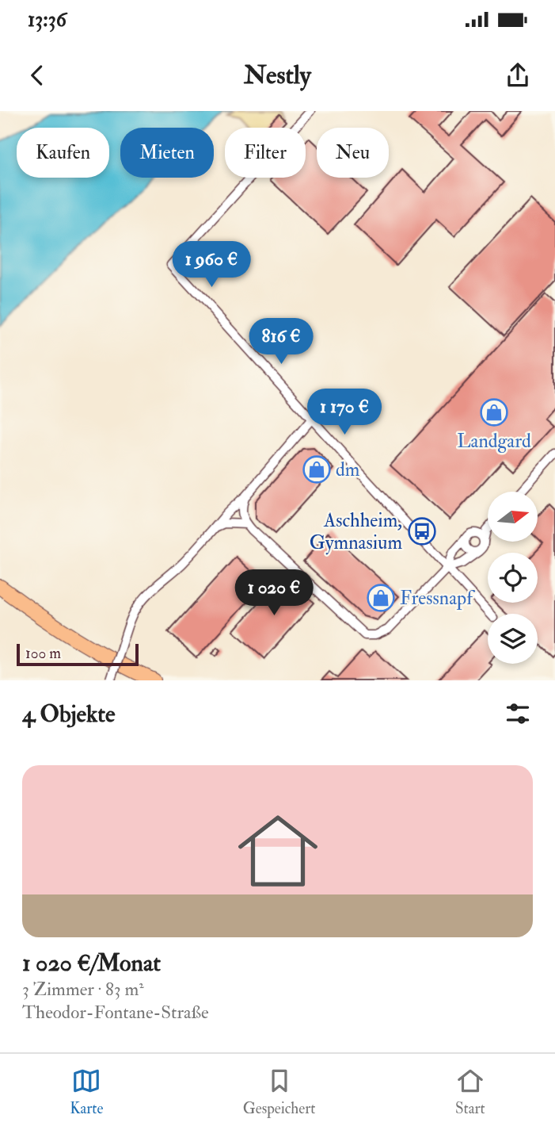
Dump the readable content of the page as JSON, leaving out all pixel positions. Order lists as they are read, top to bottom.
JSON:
{
  "places": {
    "shop": ["Landgard", "dm", "Fressnapf"],
    "bus stop": ["Aschheim, Gymnasium"]
  },
  "scale_bar": "100 m",
  "north": "right",
  "page": {
    "status": "13:36",
    "header": "Nestly",
    "chip": [
      "Kaufen",
      "Mieten",
      "Filter",
      "Neu"
    ],
    "price": [
      "1 960 €",
      "816 €",
      "1 170 €",
      "1 020 €"
    ],
    "scale": "100 m",
    "heading": "4 Objekte",
    "list": [
      {
        "name": "1 020 €/Monat",
        "note": "3 Zimmer · 83 m² · Theodor-Fontane-Straße"
      }
    ],
    "tabs": ["Karte", "Gespeichert", "Start"]
  }
}
